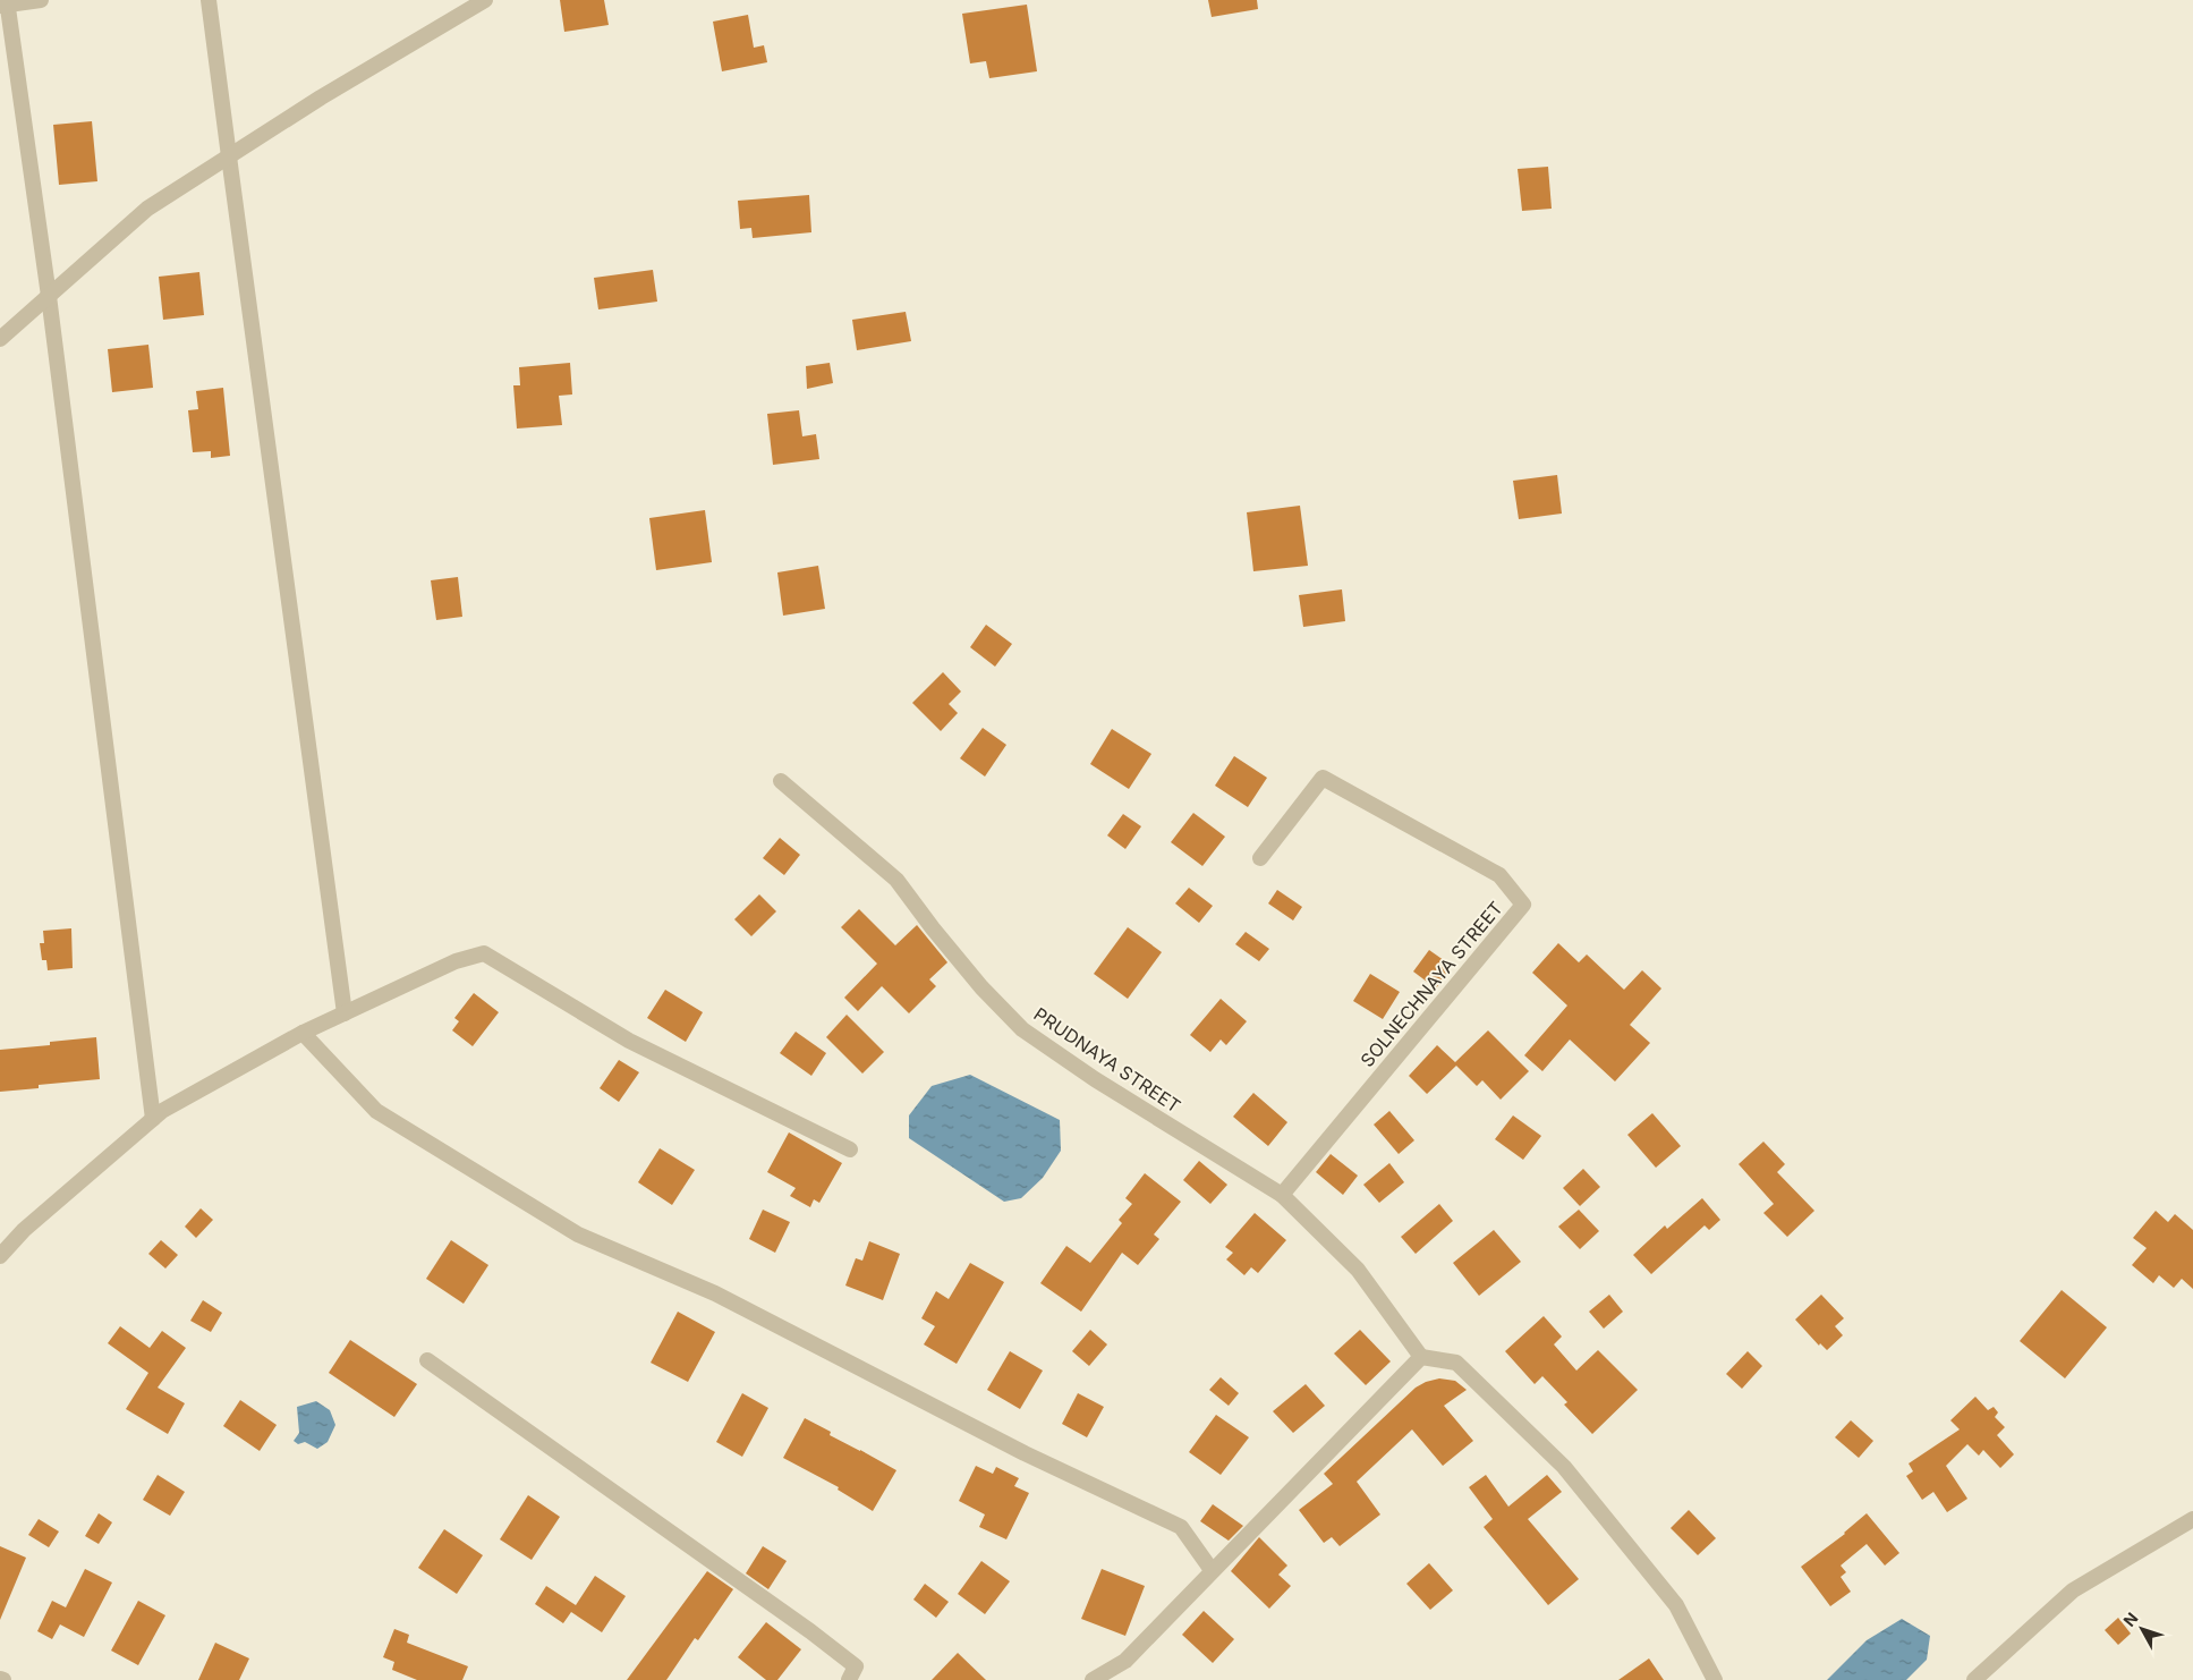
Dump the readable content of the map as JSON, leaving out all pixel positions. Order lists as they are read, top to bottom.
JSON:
{
  "streets": {
    "street": ["SOLNECHNAYA STREET", "PRUDNAYA STREET"]
  },
  "crossings": [
    ["SOLNECHNAYA STREET", "PRUDNAYA STREET"]
  ],
  "north": "top left"
}
